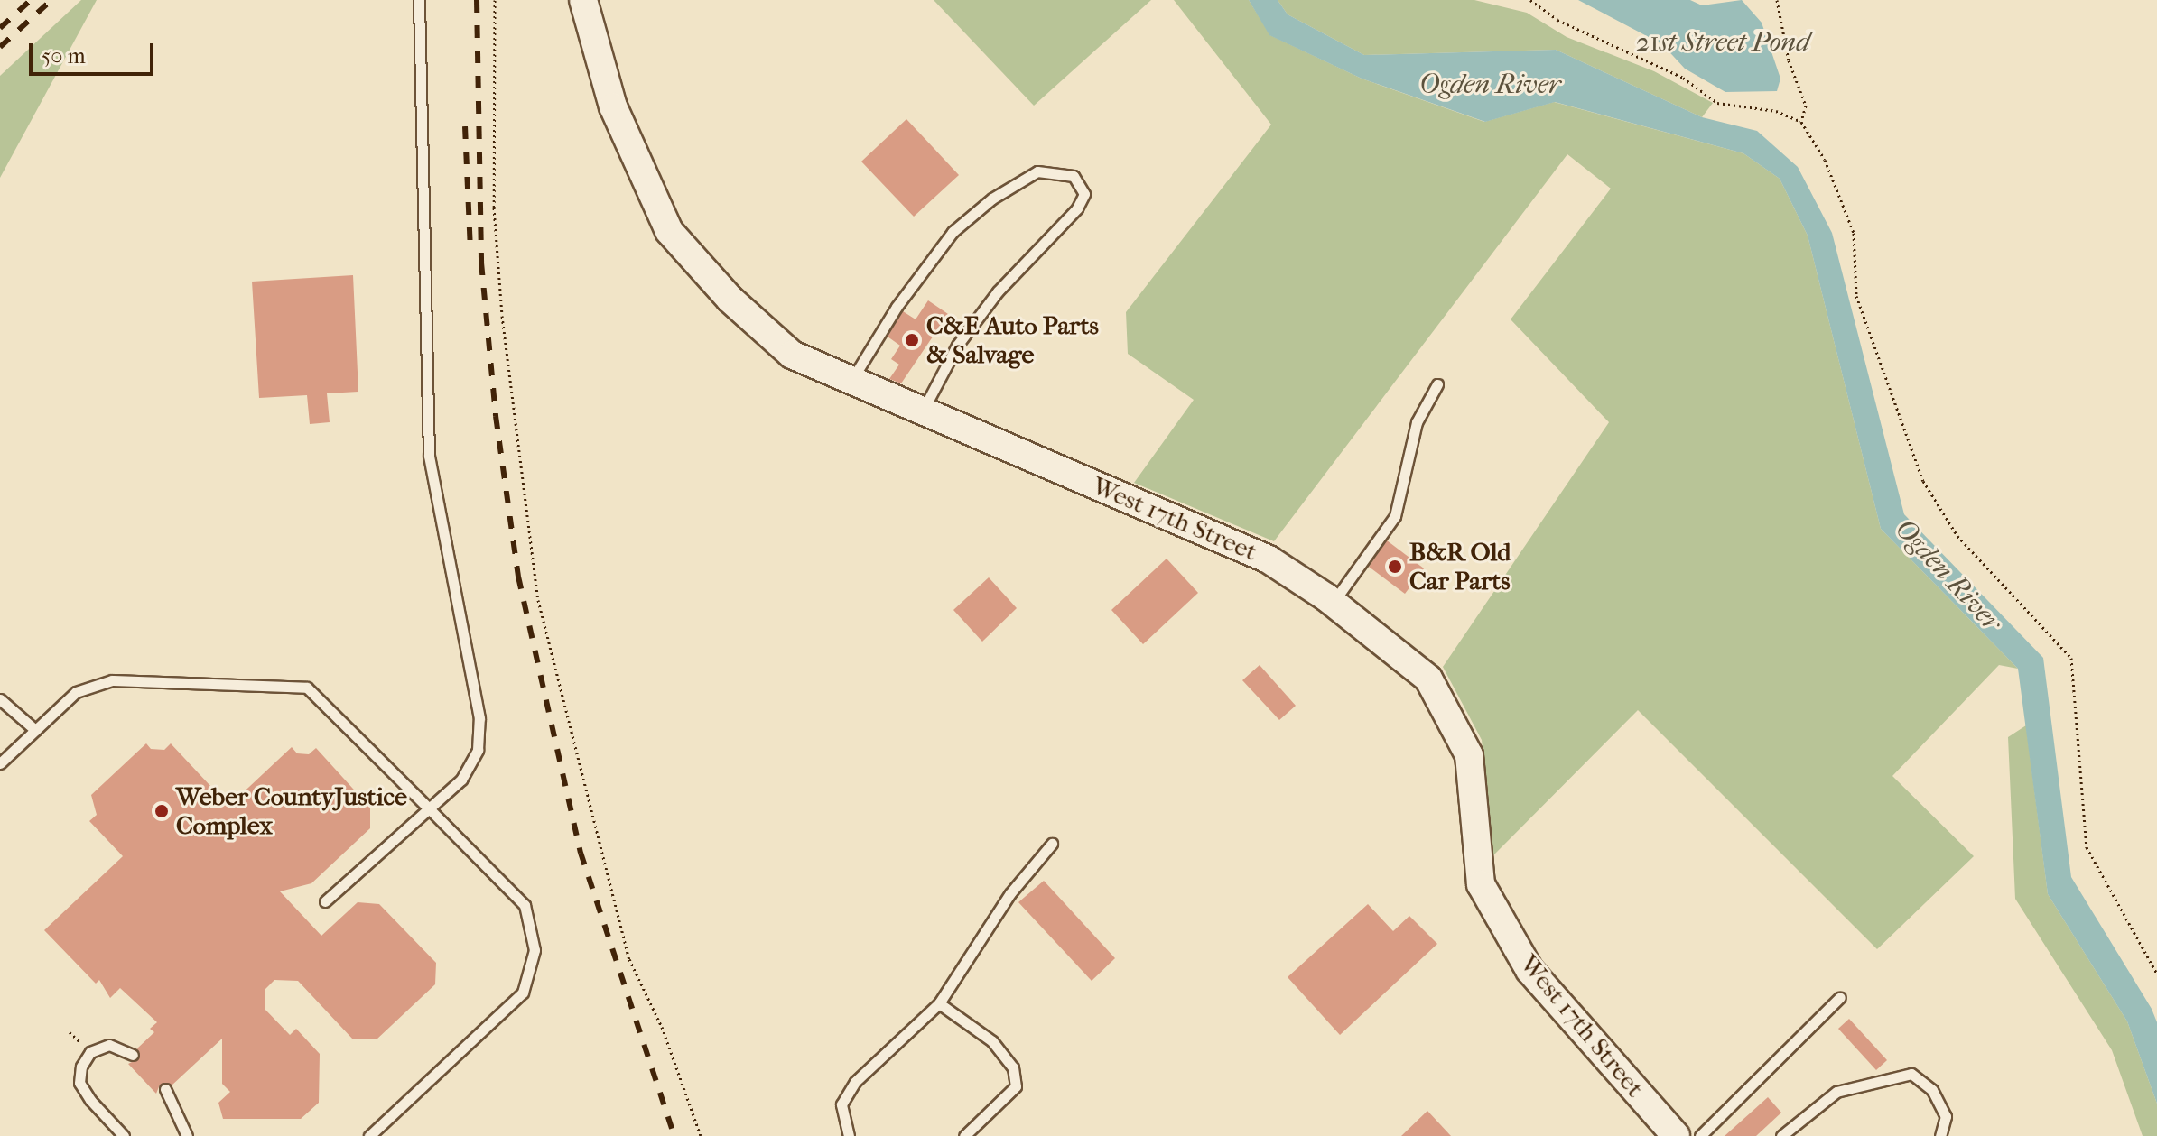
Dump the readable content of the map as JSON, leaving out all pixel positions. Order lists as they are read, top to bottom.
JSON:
{
  "streets": {
    "street": ["West 17th Street"]
  },
  "water": ["21st Street Pond", "Ogden River"],
  "places": ["C&E Auto Parts & Salvage", "B&R Old Car Parts", "Weber CountyJustice Complex"],
  "scale_bar": "50 m"
}
